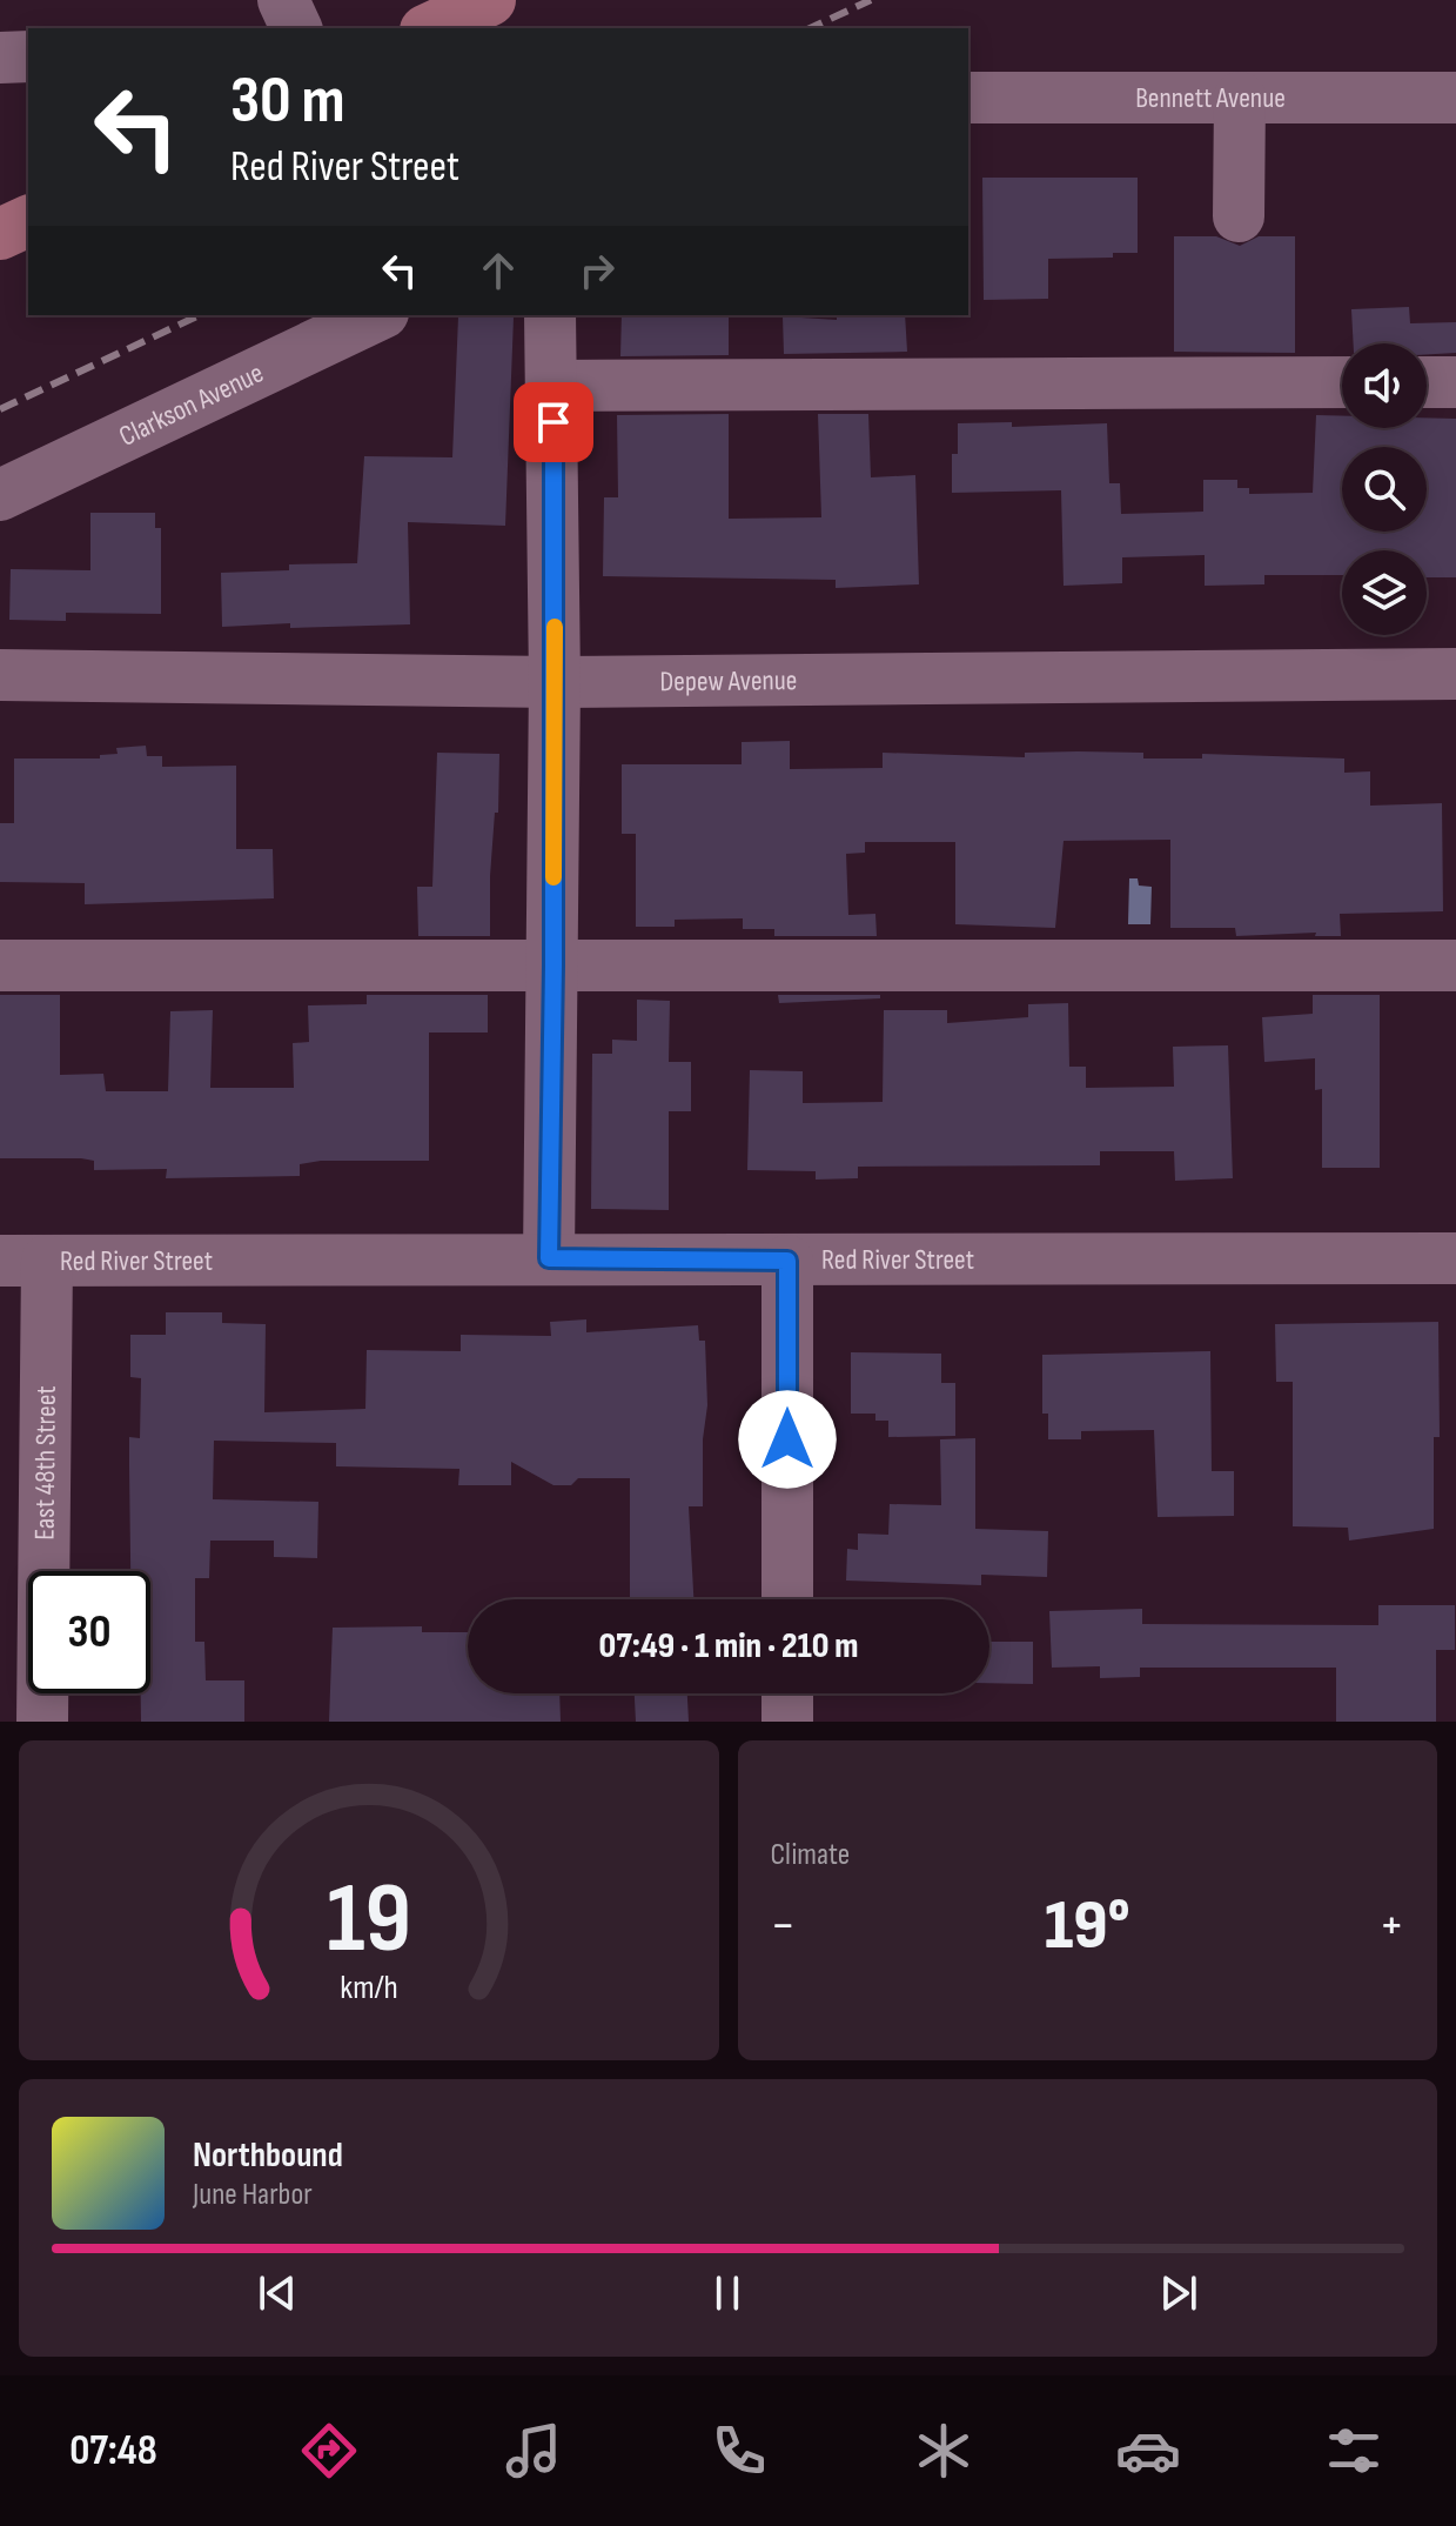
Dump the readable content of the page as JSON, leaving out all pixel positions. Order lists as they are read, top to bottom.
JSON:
{
  "streets": {
    "street": [
      "Bennett Avenue",
      "Clarkson Avenue",
      "Depew Avenue",
      "Red River Street",
      "East 48th Street"
    ]
  },
  "crossings": [
    ["Red River Street", "East 48th Street"]
  ],
  "page": {
    "turn": ["30 m", "Red River Street"],
    "limit": "30",
    "trip": "07:49 · 1 min · 210 m",
    "tile": "Climate",
    "heat": ["−", "19°", "+"],
    "song": ["Northbound", "June Harbor"],
    "tabs": "07:48",
    "gauge": ["19", "km/h"]
  }
}
